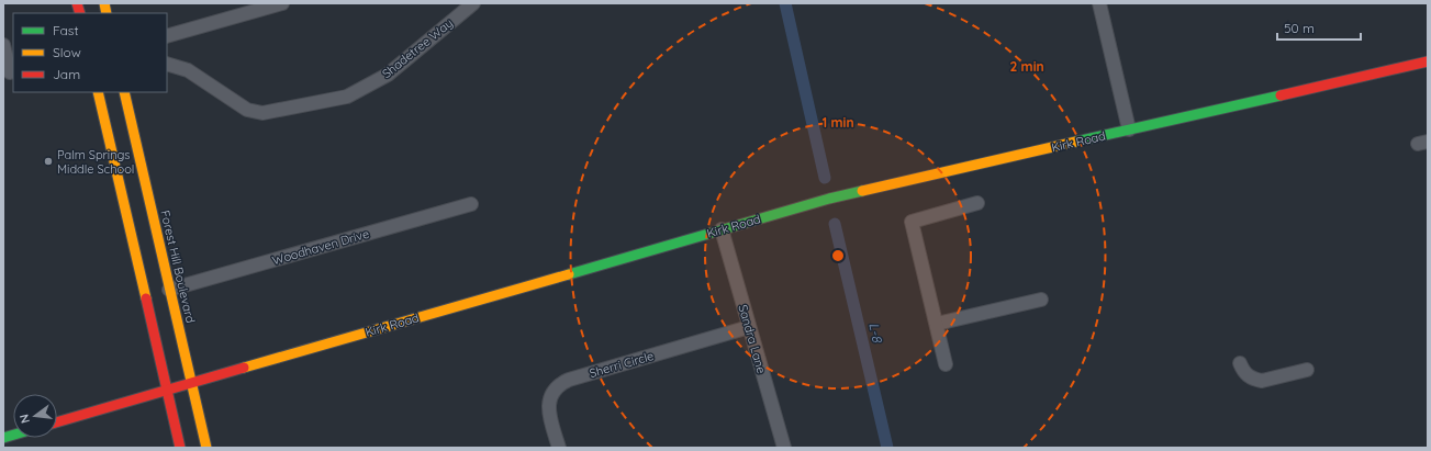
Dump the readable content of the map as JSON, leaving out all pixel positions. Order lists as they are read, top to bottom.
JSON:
{
  "streets": {
    "street": [
      "Shadetree Way",
      "Kirk Road",
      "Woodhaven Drive",
      "Forest Hill Boulevard",
      "Sandra Lane",
      "Sherri Circle"
    ]
  },
  "crossings": [
    ["Kirk Road", "Forest Hill Boulevard"],
    ["Kirk Road", "Sandra Lane"],
    ["Woodhaven Drive", "Forest Hill Boulevard"],
    ["Sandra Lane", "Sherri Circle"]
  ],
  "water": ["L-8"],
  "places": ["Palm Springs Middle School"],
  "legend": ["Fast", "Slow", "Jam"],
  "scale_bar": "50 m",
  "north": "left",
  "rings": ["2 min", "1 min"]
}
